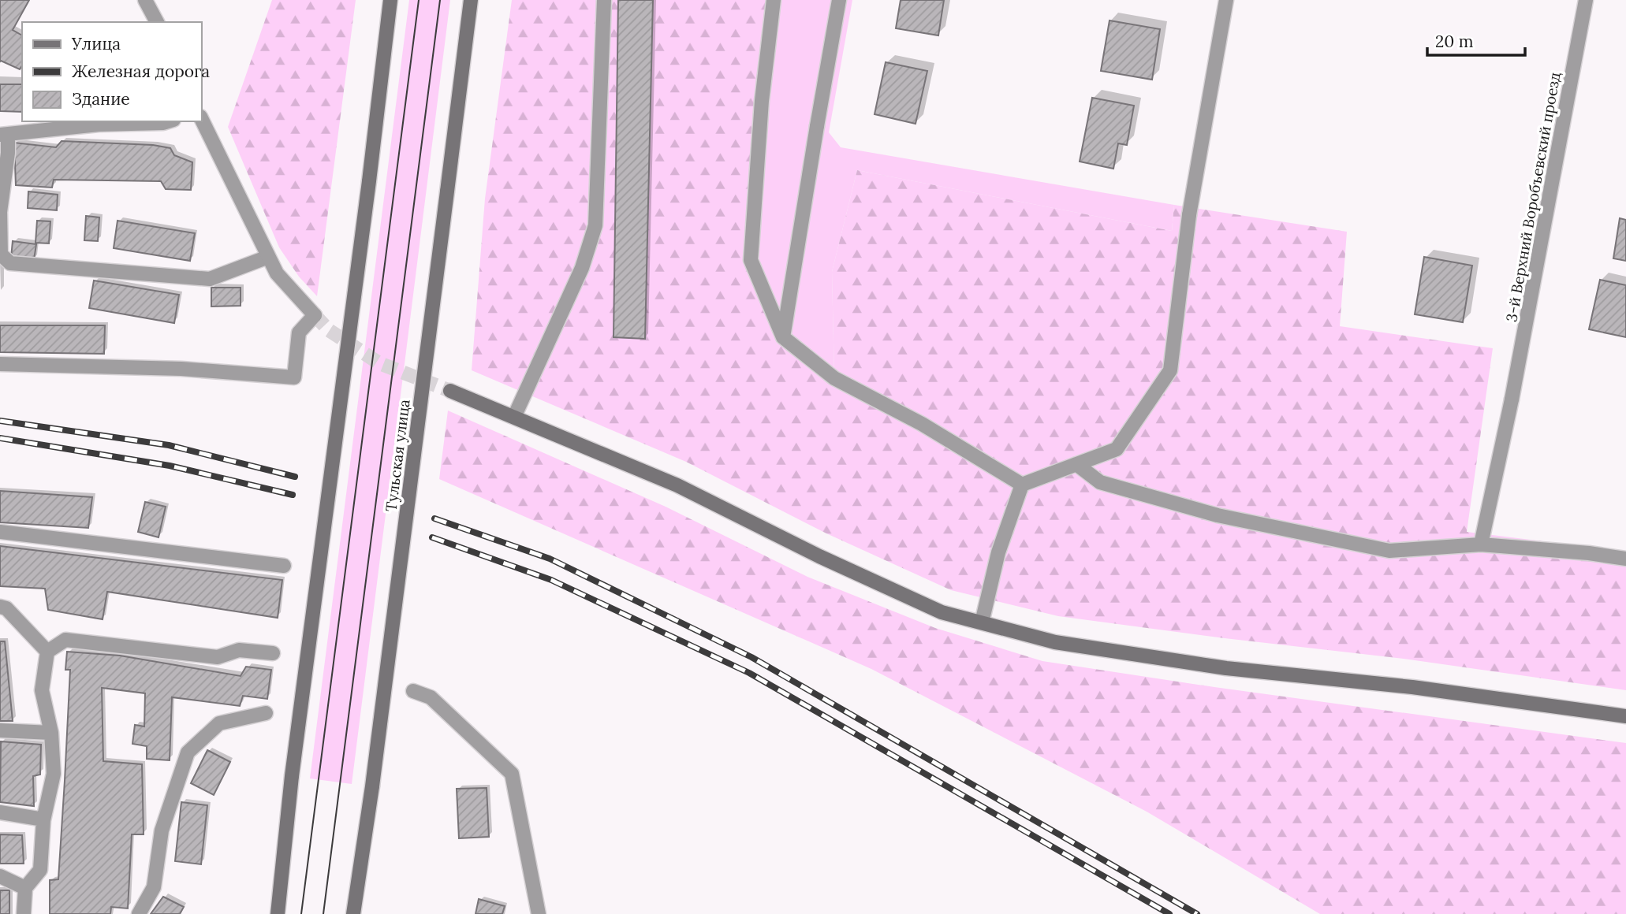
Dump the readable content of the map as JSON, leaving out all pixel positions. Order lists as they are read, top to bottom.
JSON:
{
  "streets": {
    "street": ["3-й Верхний Воробъевский проезд", "Тульская улица"]
  },
  "legend": ["Улица", "Железная дорога", "Здание"],
  "scale_bar": "20 m"
}
